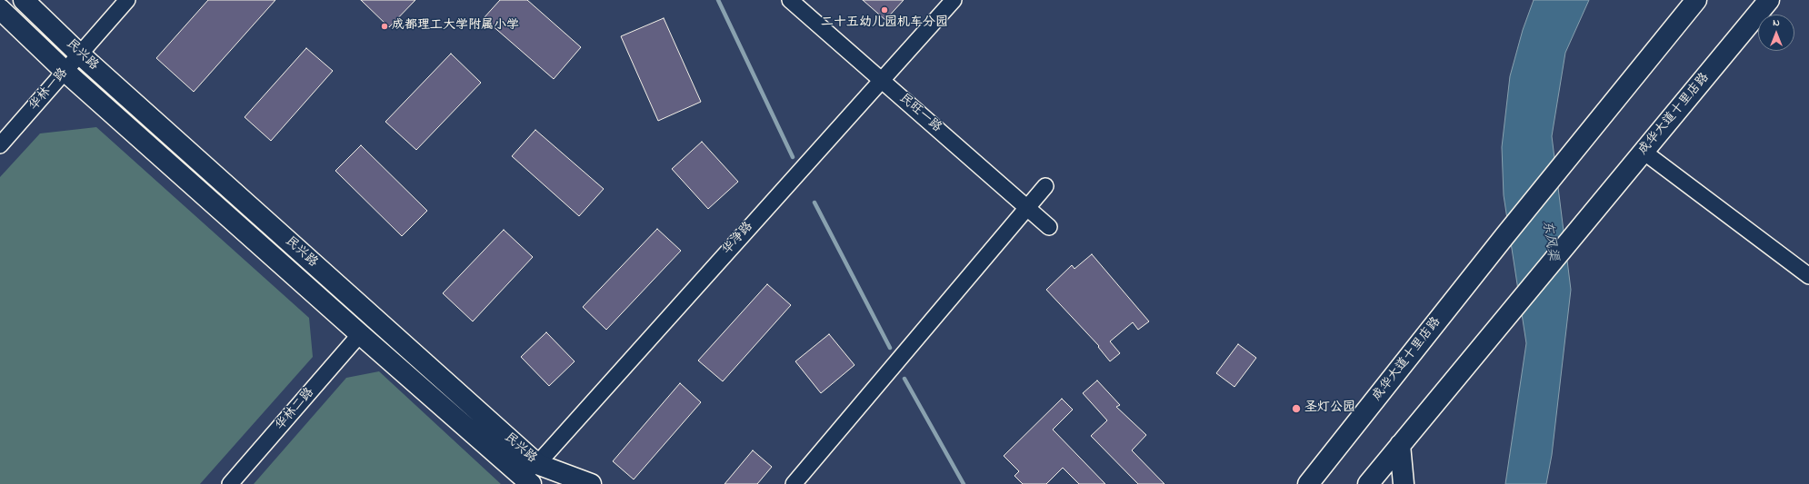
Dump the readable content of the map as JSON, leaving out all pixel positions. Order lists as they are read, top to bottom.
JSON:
{
  "streets": {
    "main road": ["民兴路", "成华大道十里店路"],
    "street": [
      "华林一路",
      "民旺一路",
      "华净路",
      "华林二路"
    ]
  },
  "crossings": [
    ["民兴路", "华林一路"],
    ["民兴路", "华净路"],
    ["民兴路", "华林二路"],
    ["民旺一路", "华净路"]
  ],
  "water": ["东风渠"],
  "places": ["二十五幼儿园机车分园", "成都理工大学附属小学", "圣灯公园"],
  "north": "top"
}
